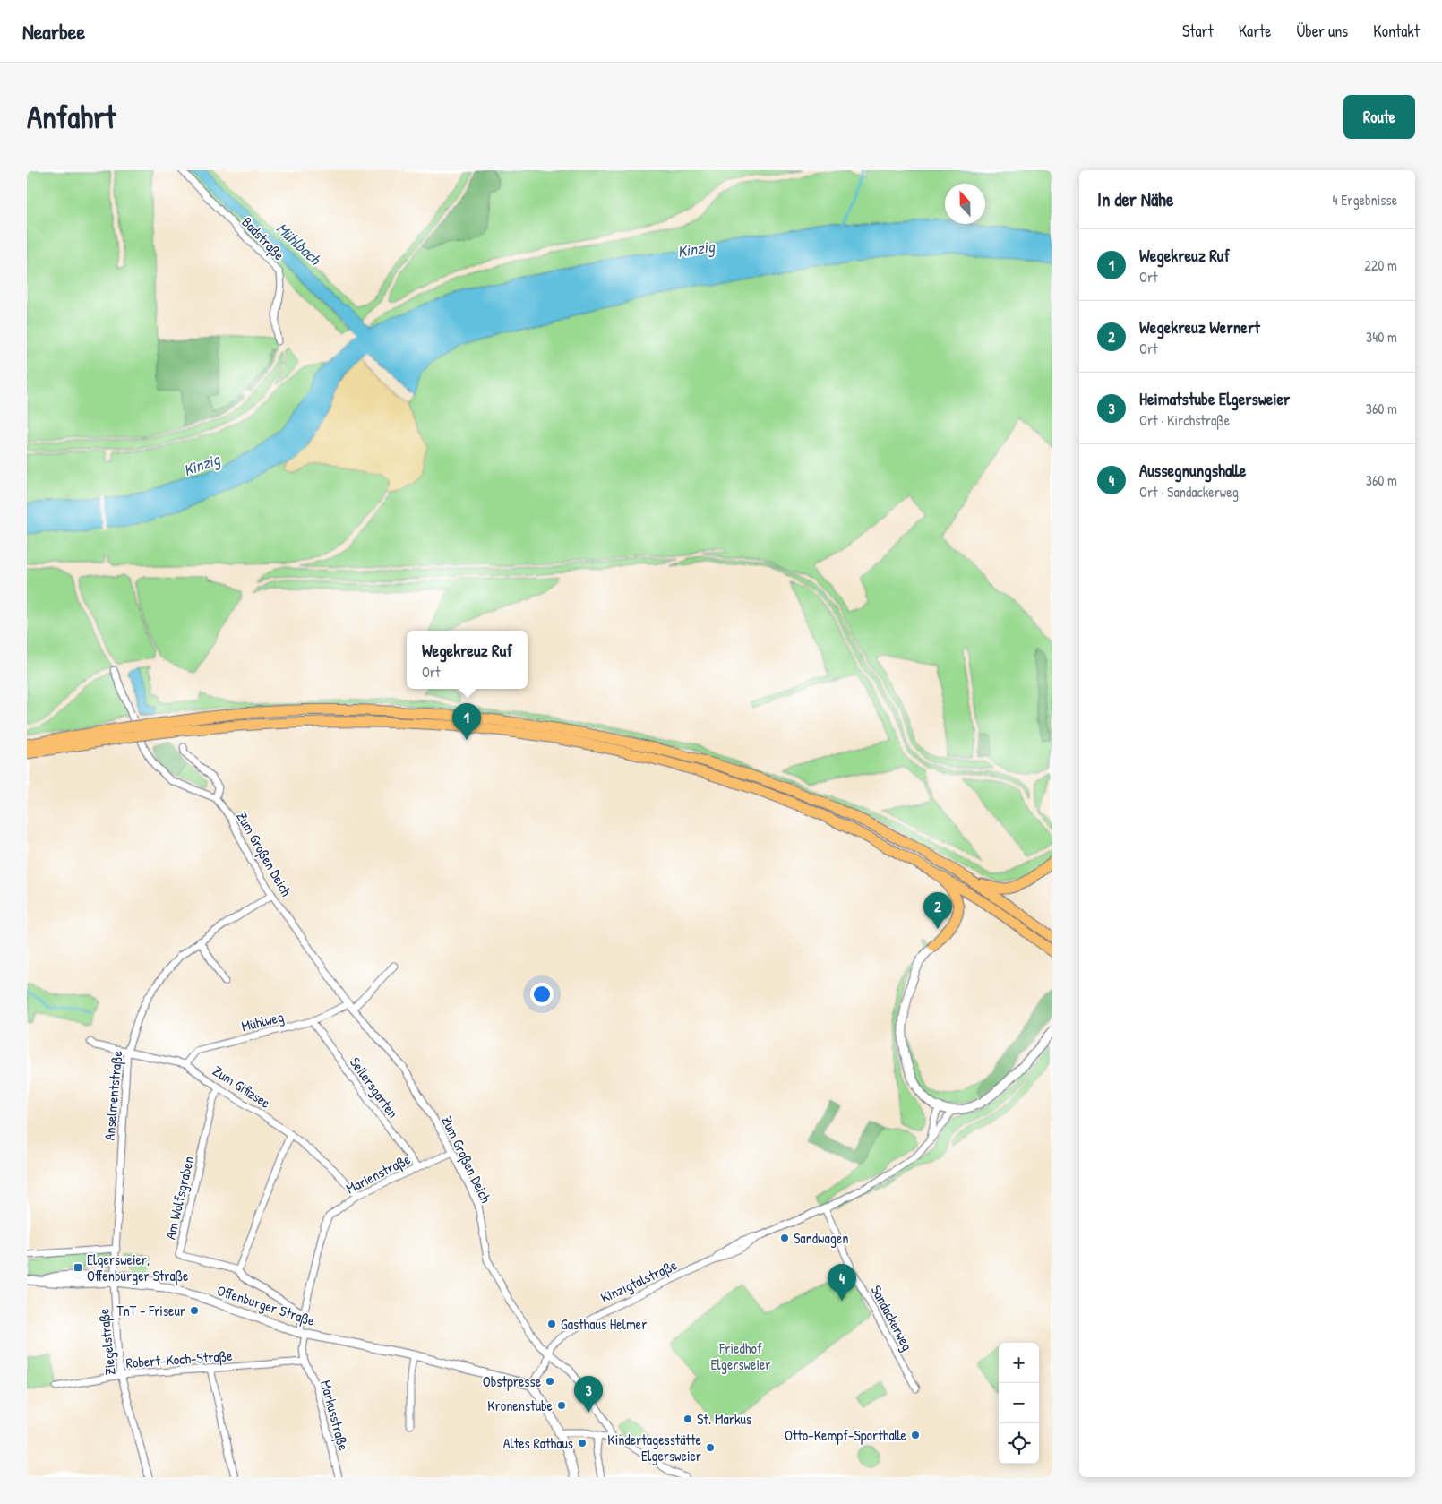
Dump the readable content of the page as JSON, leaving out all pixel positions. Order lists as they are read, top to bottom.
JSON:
{
  "streets": {
    "street": [
      "Badstraße",
      "Zum Großen Deich",
      "Mühlweg",
      "Zum Gifizsee",
      "Seilersgarten",
      "Anselmentstraße",
      "Marienstraße",
      "Am Wolfsgraben",
      "Kinzigtalstraße",
      "Offenburger Straße",
      "Sandackerweg",
      "Ziegelstraße",
      "Robert-Koch-Straße",
      "Markusstraße"
    ]
  },
  "crossings": [
    ["Zum Großen Deich", "Mühlweg"],
    ["Zum Großen Deich", "Anselmentstraße"],
    ["Zum Großen Deich", "Marienstraße"],
    ["Zum Großen Deich", "Kinzigtalstraße"],
    ["Mühlweg", "Zum Gifizsee"],
    ["Mühlweg", "Seilersgarten"],
    ["Zum Gifizsee", "Anselmentstraße"],
    ["Zum Gifizsee", "Marienstraße"],
    ["Zum Gifizsee", "Am Wolfsgraben"],
    ["Seilersgarten", "Marienstraße"],
    ["Anselmentstraße", "Offenburger Straße"],
    ["Anselmentstraße", "Ziegelstraße"],
    ["Marienstraße", "Am Wolfsgraben"],
    ["Marienstraße", "Offenburger Straße"],
    ["Marienstraße", "Markusstraße"],
    ["Kinzigtalstraße", "Offenburger Straße"],
    ["Kinzigtalstraße", "Sandackerweg"],
    ["Offenburger Straße", "Ziegelstraße"],
    ["Offenburger Straße", "Markusstraße"],
    ["Ziegelstraße", "Robert-Koch-Straße"],
    ["Robert-Koch-Straße", "Markusstraße"]
  ],
  "water": ["Mühlbach", "Kinzig"],
  "parks": ["Friedhof Elgersweier"],
  "places": {
    "other": [
      "Sandwagen",
      "TnT - Friseur",
      "Gasthaus Helmer",
      "Obstpresse",
      "Kronenstube",
      "St. Markus",
      "Otto-Kempf-Sporthalle",
      "Altes Rathaus",
      "Kindertagesstätte Elgersweier"
    ],
    "transit": ["Elgersweier, Offenburger Straße"]
  },
  "north": "top",
  "page": {
    "header": "Nearbee",
    "nav": [
      "Start",
      "Karte",
      "Über uns",
      "Kontakt"
    ],
    "buttons": "Route",
    "title": "Anfahrt",
    "heading": ["In der Nähe", "4 Ergebnisse"],
    "list": [
      {
        "mark": "1",
        "name": "Wegekreuz Ruf",
        "note": "Ort",
        "value": "220 m"
      },
      {
        "mark": "2",
        "name": "Wegekreuz Wernert",
        "note": "Ort",
        "value": "340 m"
      },
      {
        "mark": "3",
        "name": "Heimatstube Elgersweier",
        "note": "Ort · Kirchstraße",
        "value": "360 m"
      },
      {
        "mark": "4",
        "name": "Aussegnungshalle",
        "note": "Ort · Sandackerweg",
        "value": "360 m"
      }
    ],
    "popup": ["Wegekreuz Ruf", "Ort"],
    "pins": [
      "1",
      "2",
      "4",
      "3"
    ],
    "map_buttons": ["+", "−"]
  }
}
